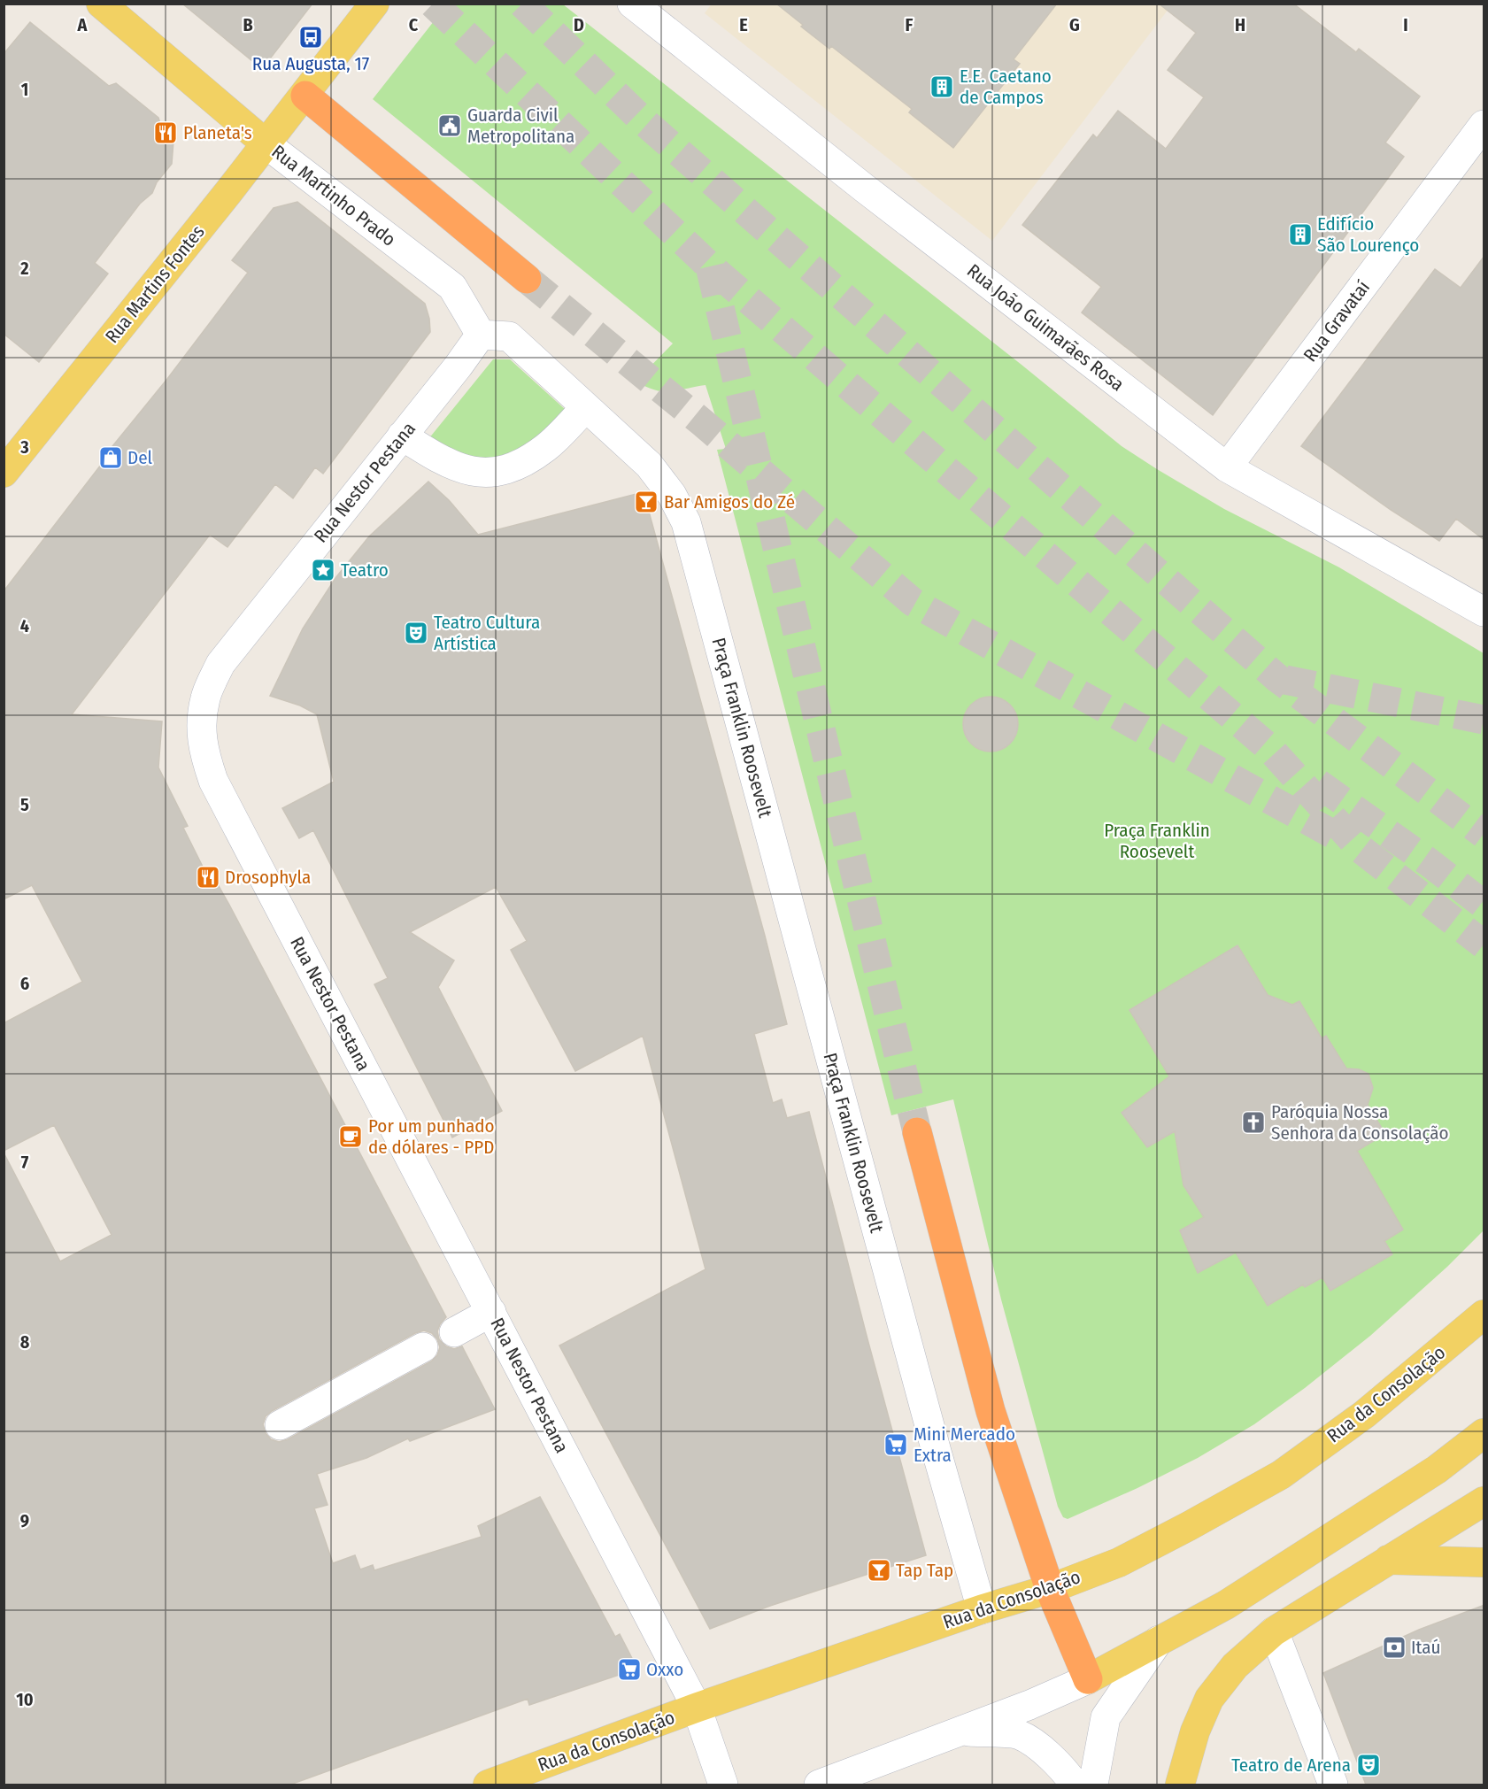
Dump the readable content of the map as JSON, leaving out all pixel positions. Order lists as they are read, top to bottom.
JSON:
{
  "streets": {
    "main road": ["Rua Martinho Prado", "Rua Martins Fontes", "Rua da Consolação"],
    "street": [
      "Rua Gravataí",
      "Rua João Guimarães Rosa",
      "Rua Nestor Pestana",
      "Praça Franklin Roosevelt"
    ]
  },
  "crossings": [
    ["Rua Martinho Prado", "Rua Martins Fontes"],
    ["Rua Martinho Prado", "Rua Nestor Pestana"],
    ["Rua Martinho Prado", "Praça Franklin Roosevelt"],
    ["Rua Gravataí", "Rua João Guimarães Rosa"],
    ["Rua Nestor Pestana", "Praça Franklin Roosevelt"],
    ["Rua Nestor Pestana", "Rua da Consolação"],
    ["Praça Franklin Roosevelt", "Rua da Consolação"]
  ],
  "parks": ["Praça Franklin Roosevelt"],
  "places": {
    "bus stop": ["Rua Augusta, 17"],
    "building": ["E.E. Caetano de Campos", "Edifício São Lourenço"],
    "public building": ["Guarda Civil Metropolitana"],
    "restaurant": ["Planeta's", "Drosophyla"],
    "shop": ["Del"],
    "bar": ["Bar Amigos do Zé", "Tap Tap"],
    "place": ["Teatro"],
    "theatre": ["Teatro Cultura Artística", "Teatro de Arena"],
    "church": ["Paróquia Nossa Senhora da Consolação"],
    "cafe": ["Por um punhado de dólares - PPD"],
    "supermarket": ["Mini Mercado Extra", "Oxxo"],
    "bank": ["Itaú"]
  },
  "grid": {
    "columns": [
      "A",
      "B",
      "C",
      "D",
      "E",
      "F",
      "G",
      "H",
      "I"
    ],
    "rows": [
      "1",
      "2",
      "3",
      "4",
      "5",
      "6",
      "7",
      "8",
      "9",
      "10"
    ]
  }
}
